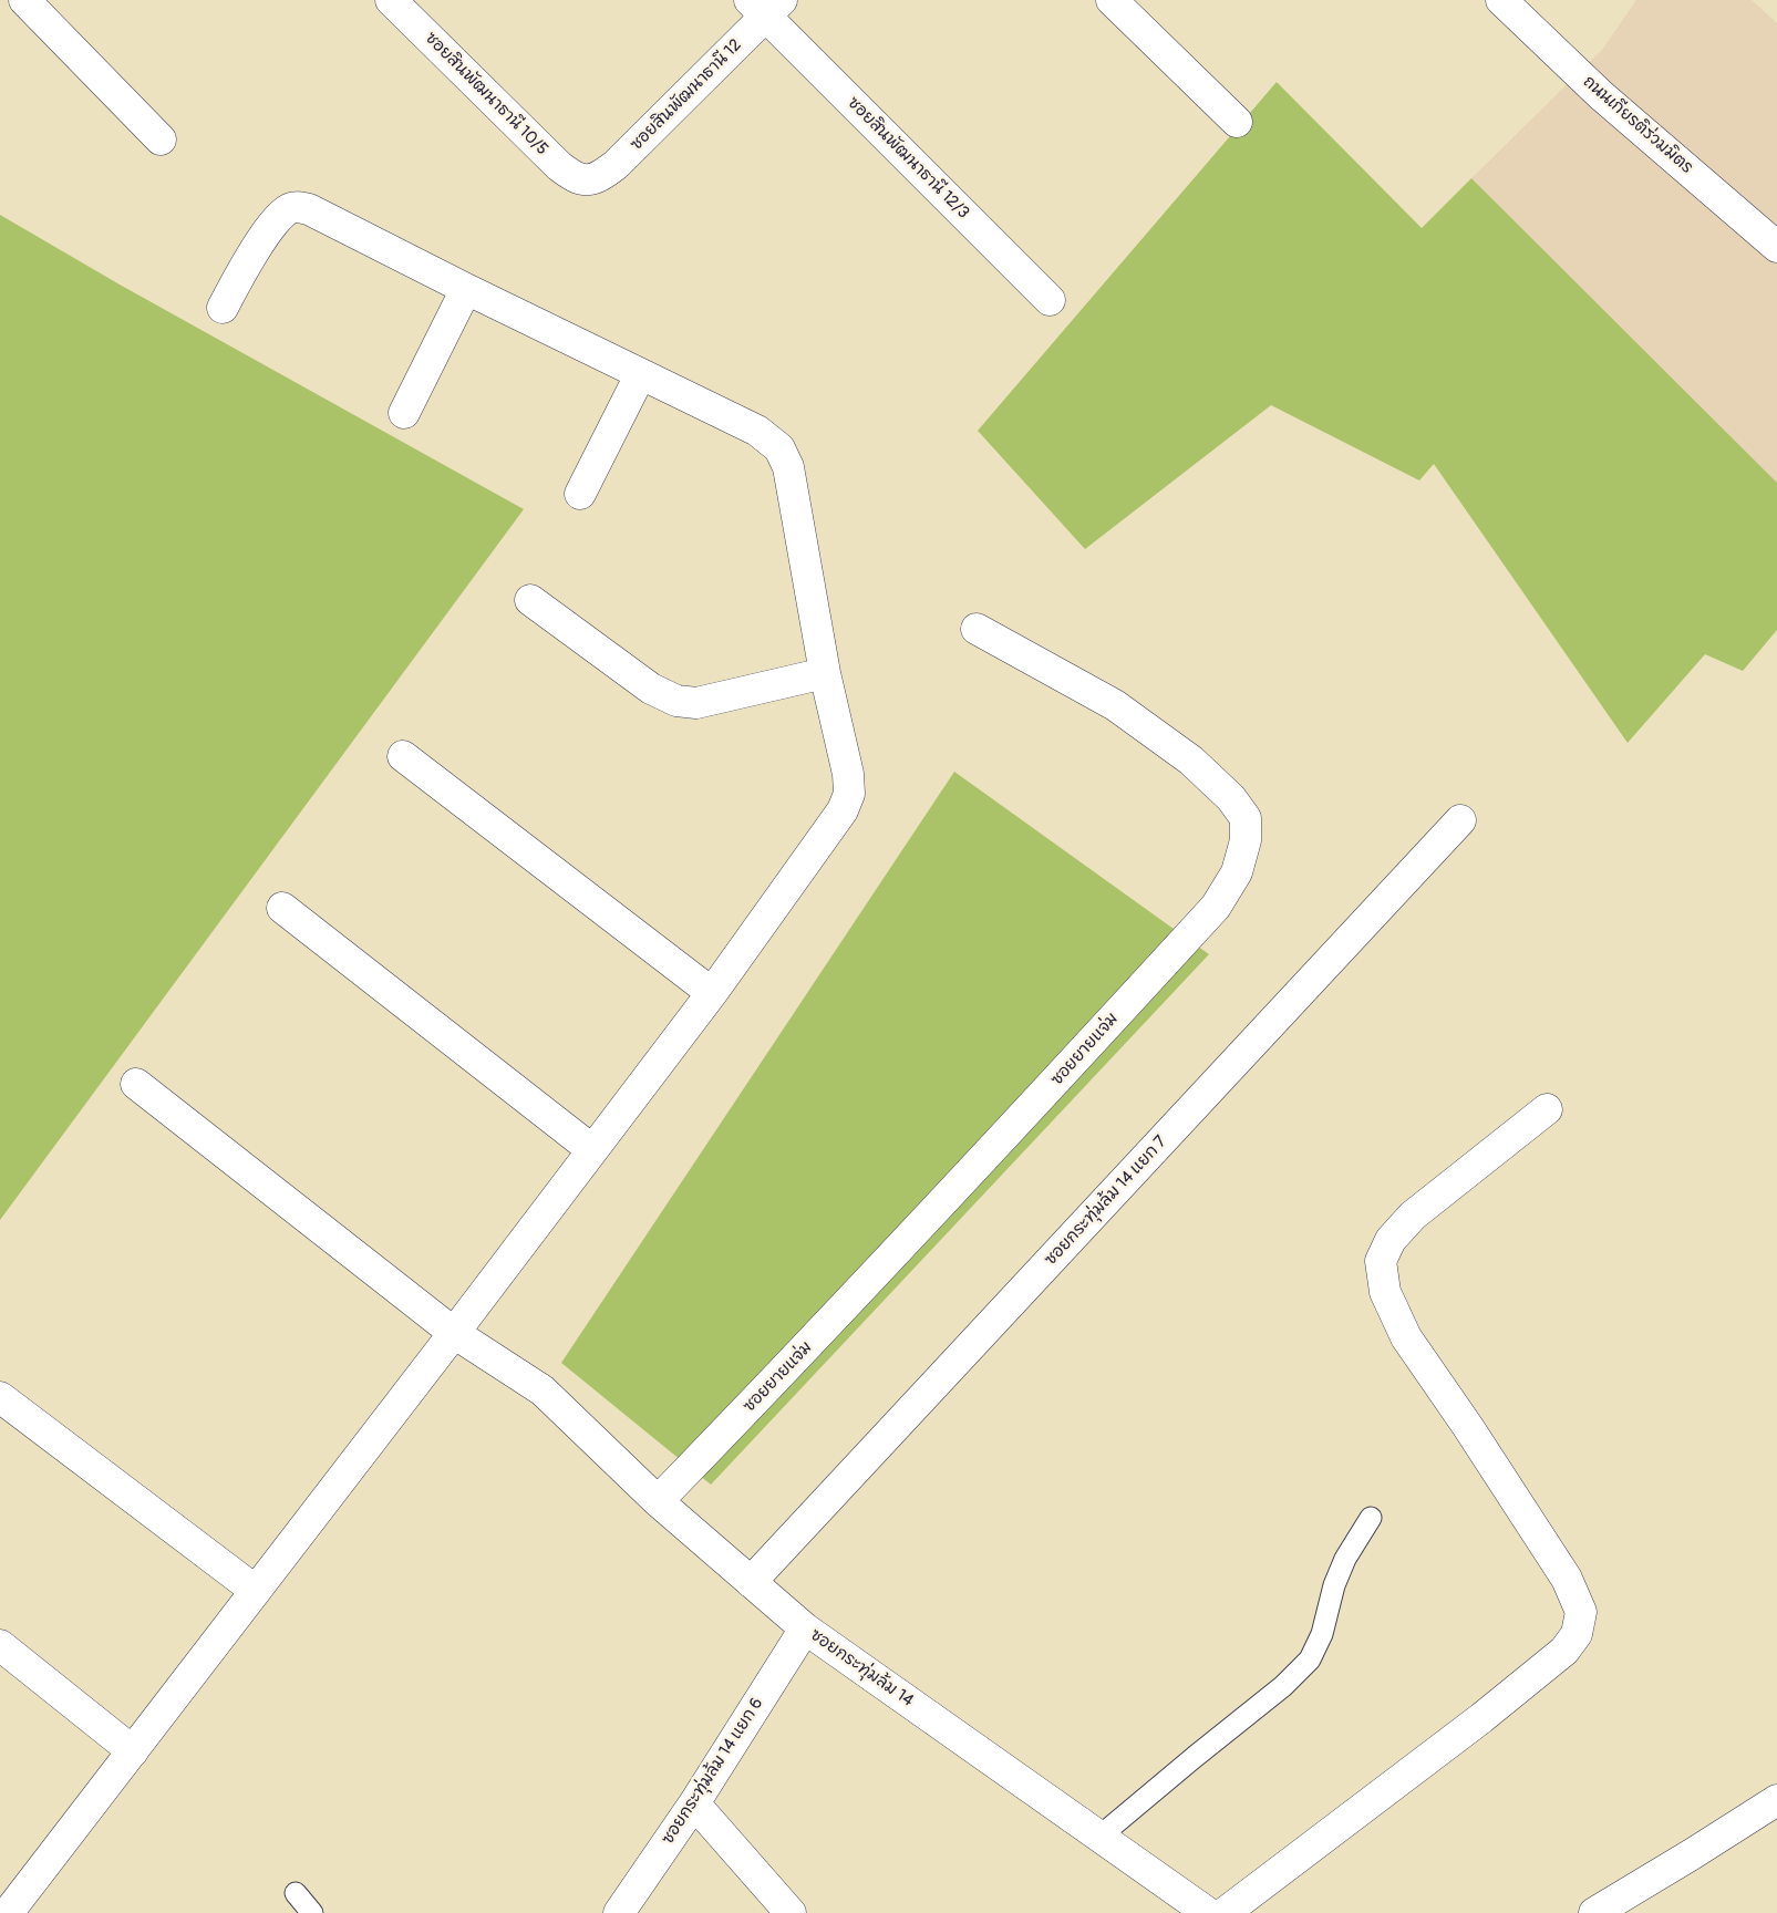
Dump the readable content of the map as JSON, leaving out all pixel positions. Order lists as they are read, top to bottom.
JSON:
{
  "streets": {
    "street": [
      "ซอยสินพัฒนาธานี 10/5",
      "ซอยสินพัฒนาธานี 12",
      "ถนนเกียรติร่วมมิตร",
      "ซอยสินพัฒนาธานี 12/3",
      "ซอยยายแจ่ม",
      "ซอยกระทุ่มล้ม 14 แยก 7",
      "ซอยกระทุ่มล้ม 14",
      "ซอยกระทุ่มล้ม 14 แยก 6"
    ]
  },
  "crossings": [
    ["ซอยสินพัฒนาธานี 10/5", "ซอยสินพัฒนาธานี 12"],
    ["ซอยสินพัฒนาธานี 12", "ซอยสินพัฒนาธานี 12/3"],
    ["ซอยยายแจ่ม", "ซอยกระทุ่มล้ม 14"],
    ["ซอยกระทุ่มล้ม 14 แยก 7", "ซอยกระทุ่มล้ม 14"],
    ["ซอยกระทุ่มล้ม 14", "ซอยกระทุ่มล้ม 14 แยก 6"]
  ]
}
